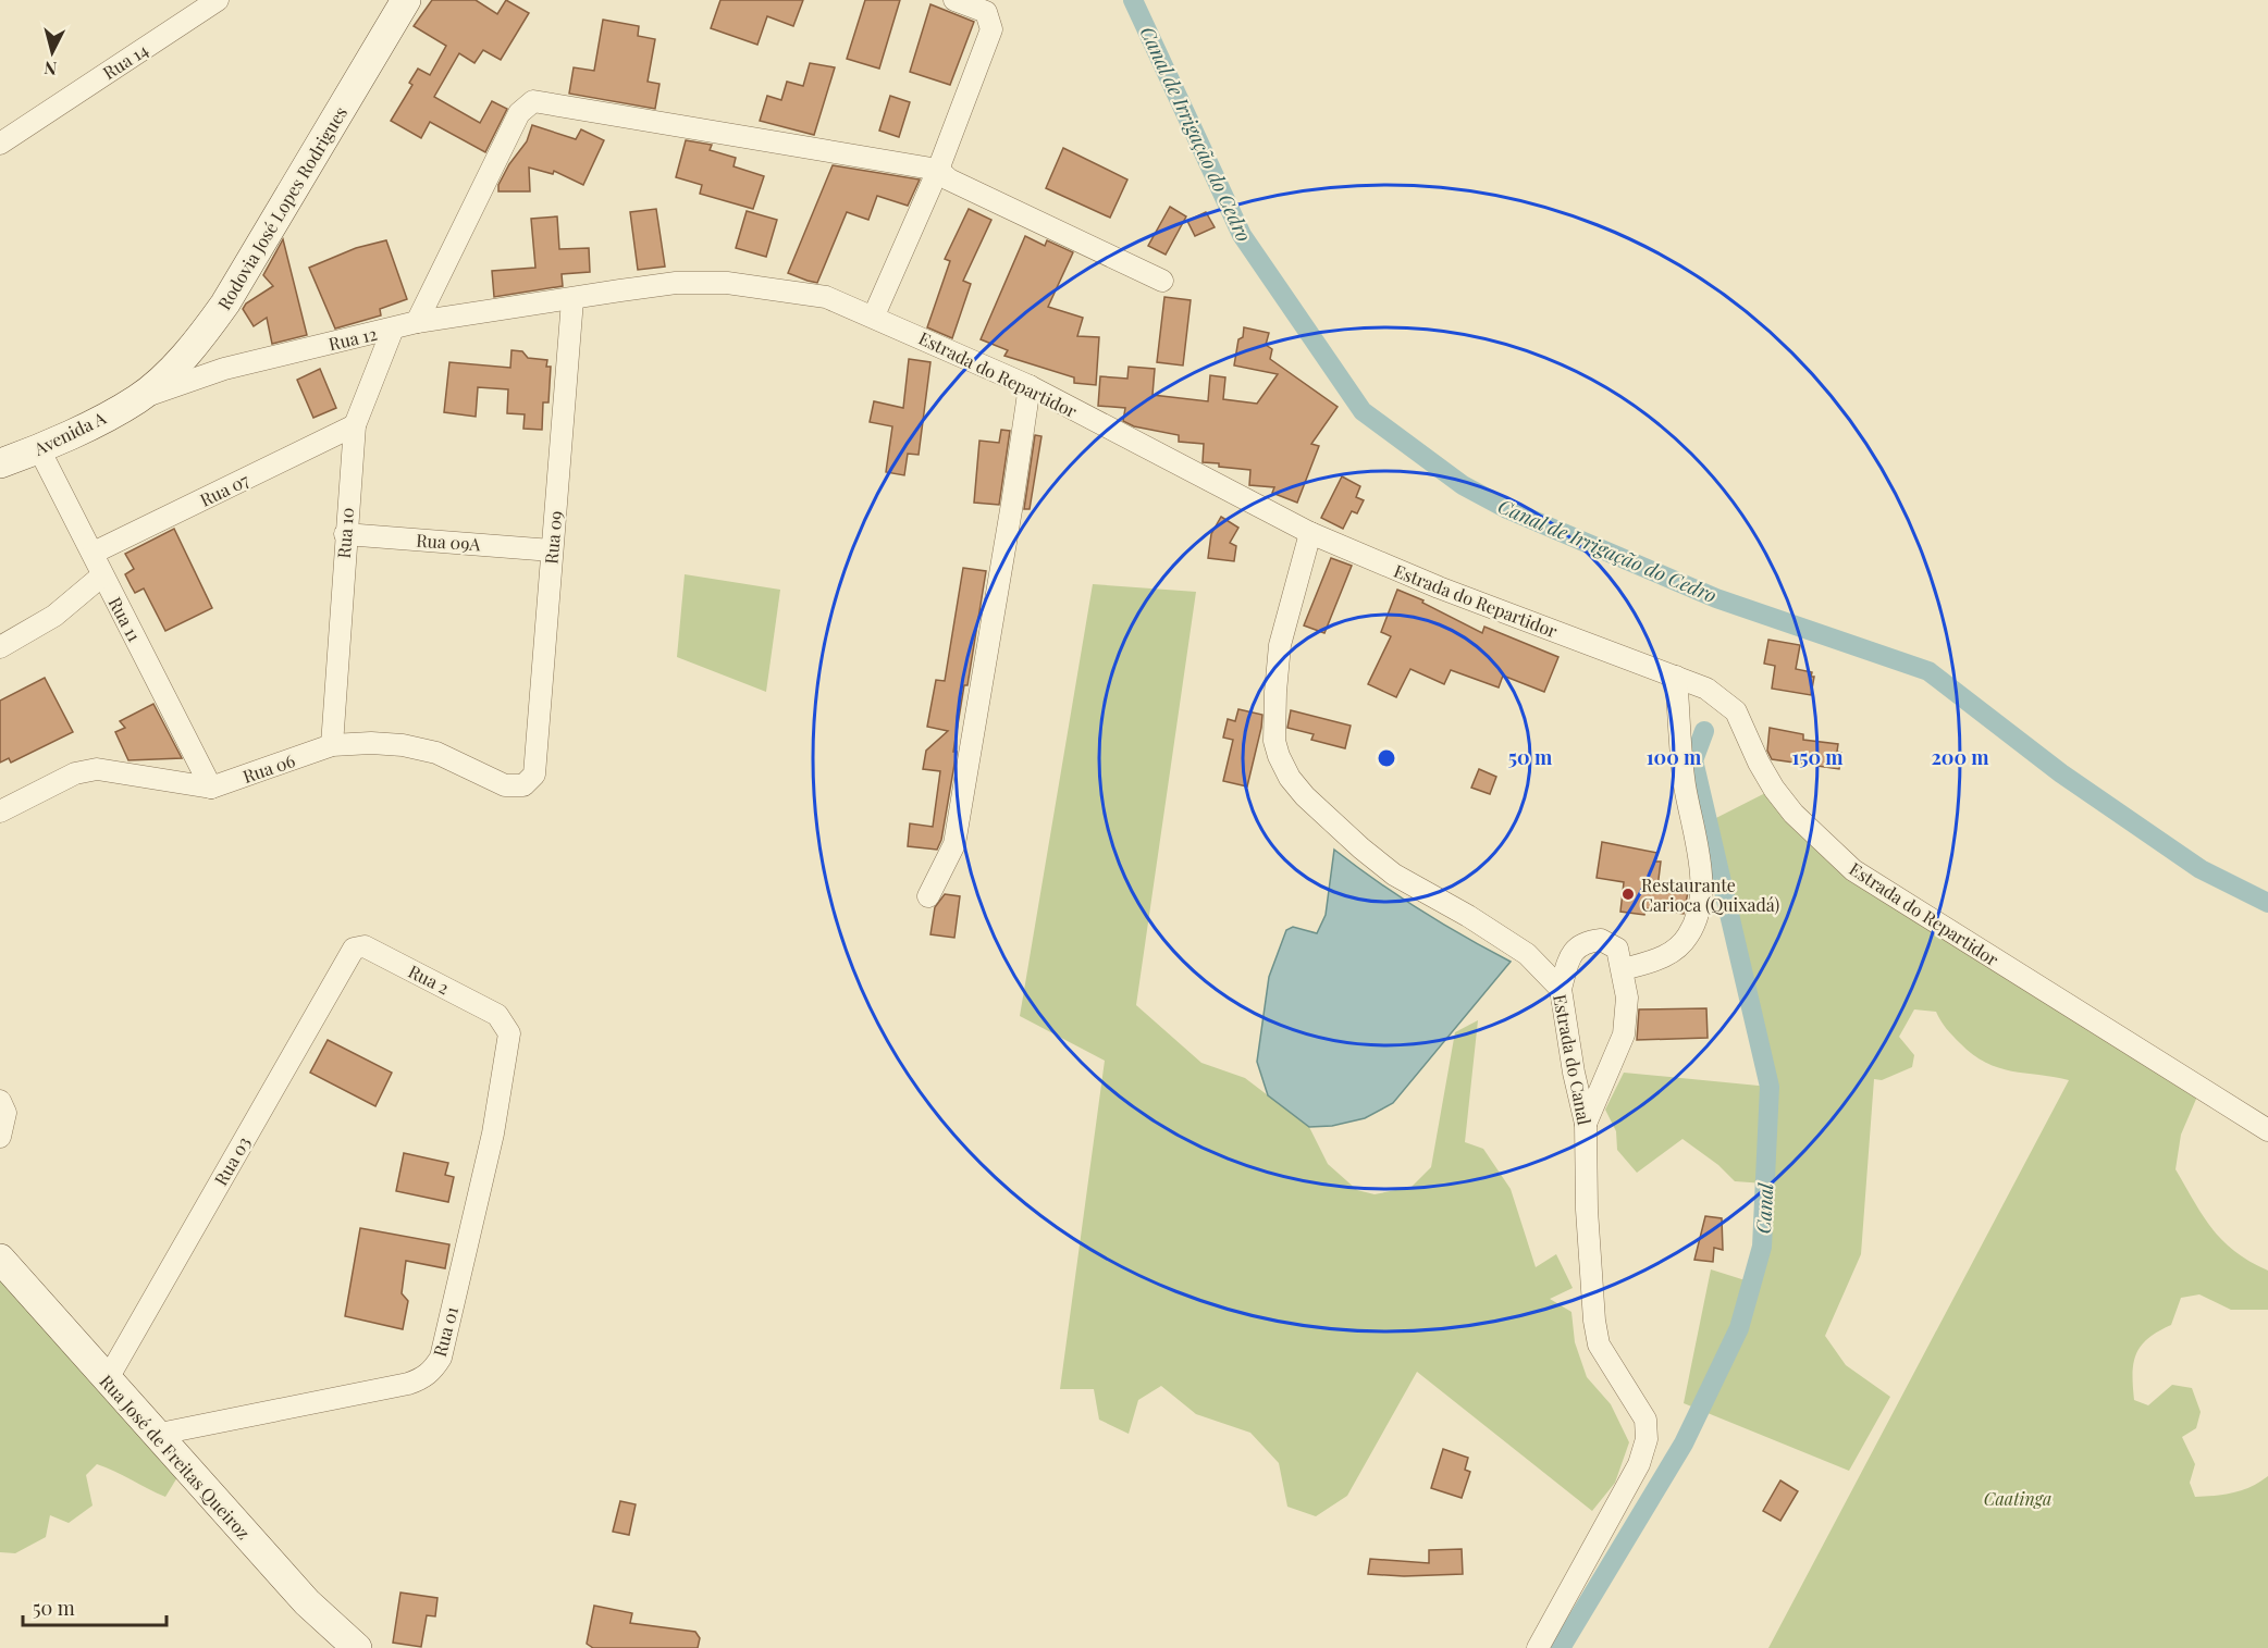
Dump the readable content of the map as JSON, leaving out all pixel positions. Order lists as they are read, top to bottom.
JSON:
{
  "streets": {
    "street": [
      "Rua 14",
      "Rodovia José Lopes Rodrigues",
      "Rua 12",
      "Estrada do Repartidor",
      "Avenida A",
      "Rua 07",
      "Rua 10",
      "Rua 09",
      "Rua 09A",
      "Rua 11",
      "Rua 06",
      "Rua 2",
      "Estrada do Canal",
      "Rua 03",
      "Rua 01",
      "Rua José de Freitas Queiroz"
    ]
  },
  "crossings": [
    ["Rodovia José Lopes Rodrigues", "Rua 12"],
    ["Rodovia José Lopes Rodrigues", "Avenida A"],
    ["Rua 12", "Estrada do Repartidor"],
    ["Rua 12", "Avenida A"],
    ["Rua 12", "Rua 10"],
    ["Rua 12", "Rua 09"],
    ["Estrada do Repartidor", "Rua 09"],
    ["Estrada do Repartidor", "Estrada do Canal"],
    ["Avenida A", "Rua 11"],
    ["Rua 07", "Rua 10"],
    ["Rua 07", "Rua 11"],
    ["Rua 10", "Rua 09A"],
    ["Rua 10", "Rua 06"],
    ["Rua 09", "Rua 09A"],
    ["Rua 09", "Rua 06"],
    ["Rua 11", "Rua 06"],
    ["Rua 2", "Rua 03"],
    ["Rua 2", "Rua 01"],
    ["Rua 03", "Rua José de Freitas Queiroz"],
    ["Rua 01", "Rua José de Freitas Queiroz"]
  ],
  "water": ["Canal de Irrigação do Cedro", "Canal"],
  "parks": ["Caatinga"],
  "places": ["Restaurante Carioca (Quixadá)"],
  "scale_bar": "50 m",
  "north": "bottom",
  "rings": [
    "50 m",
    "100 m",
    "150 m",
    "200 m"
  ]
}
